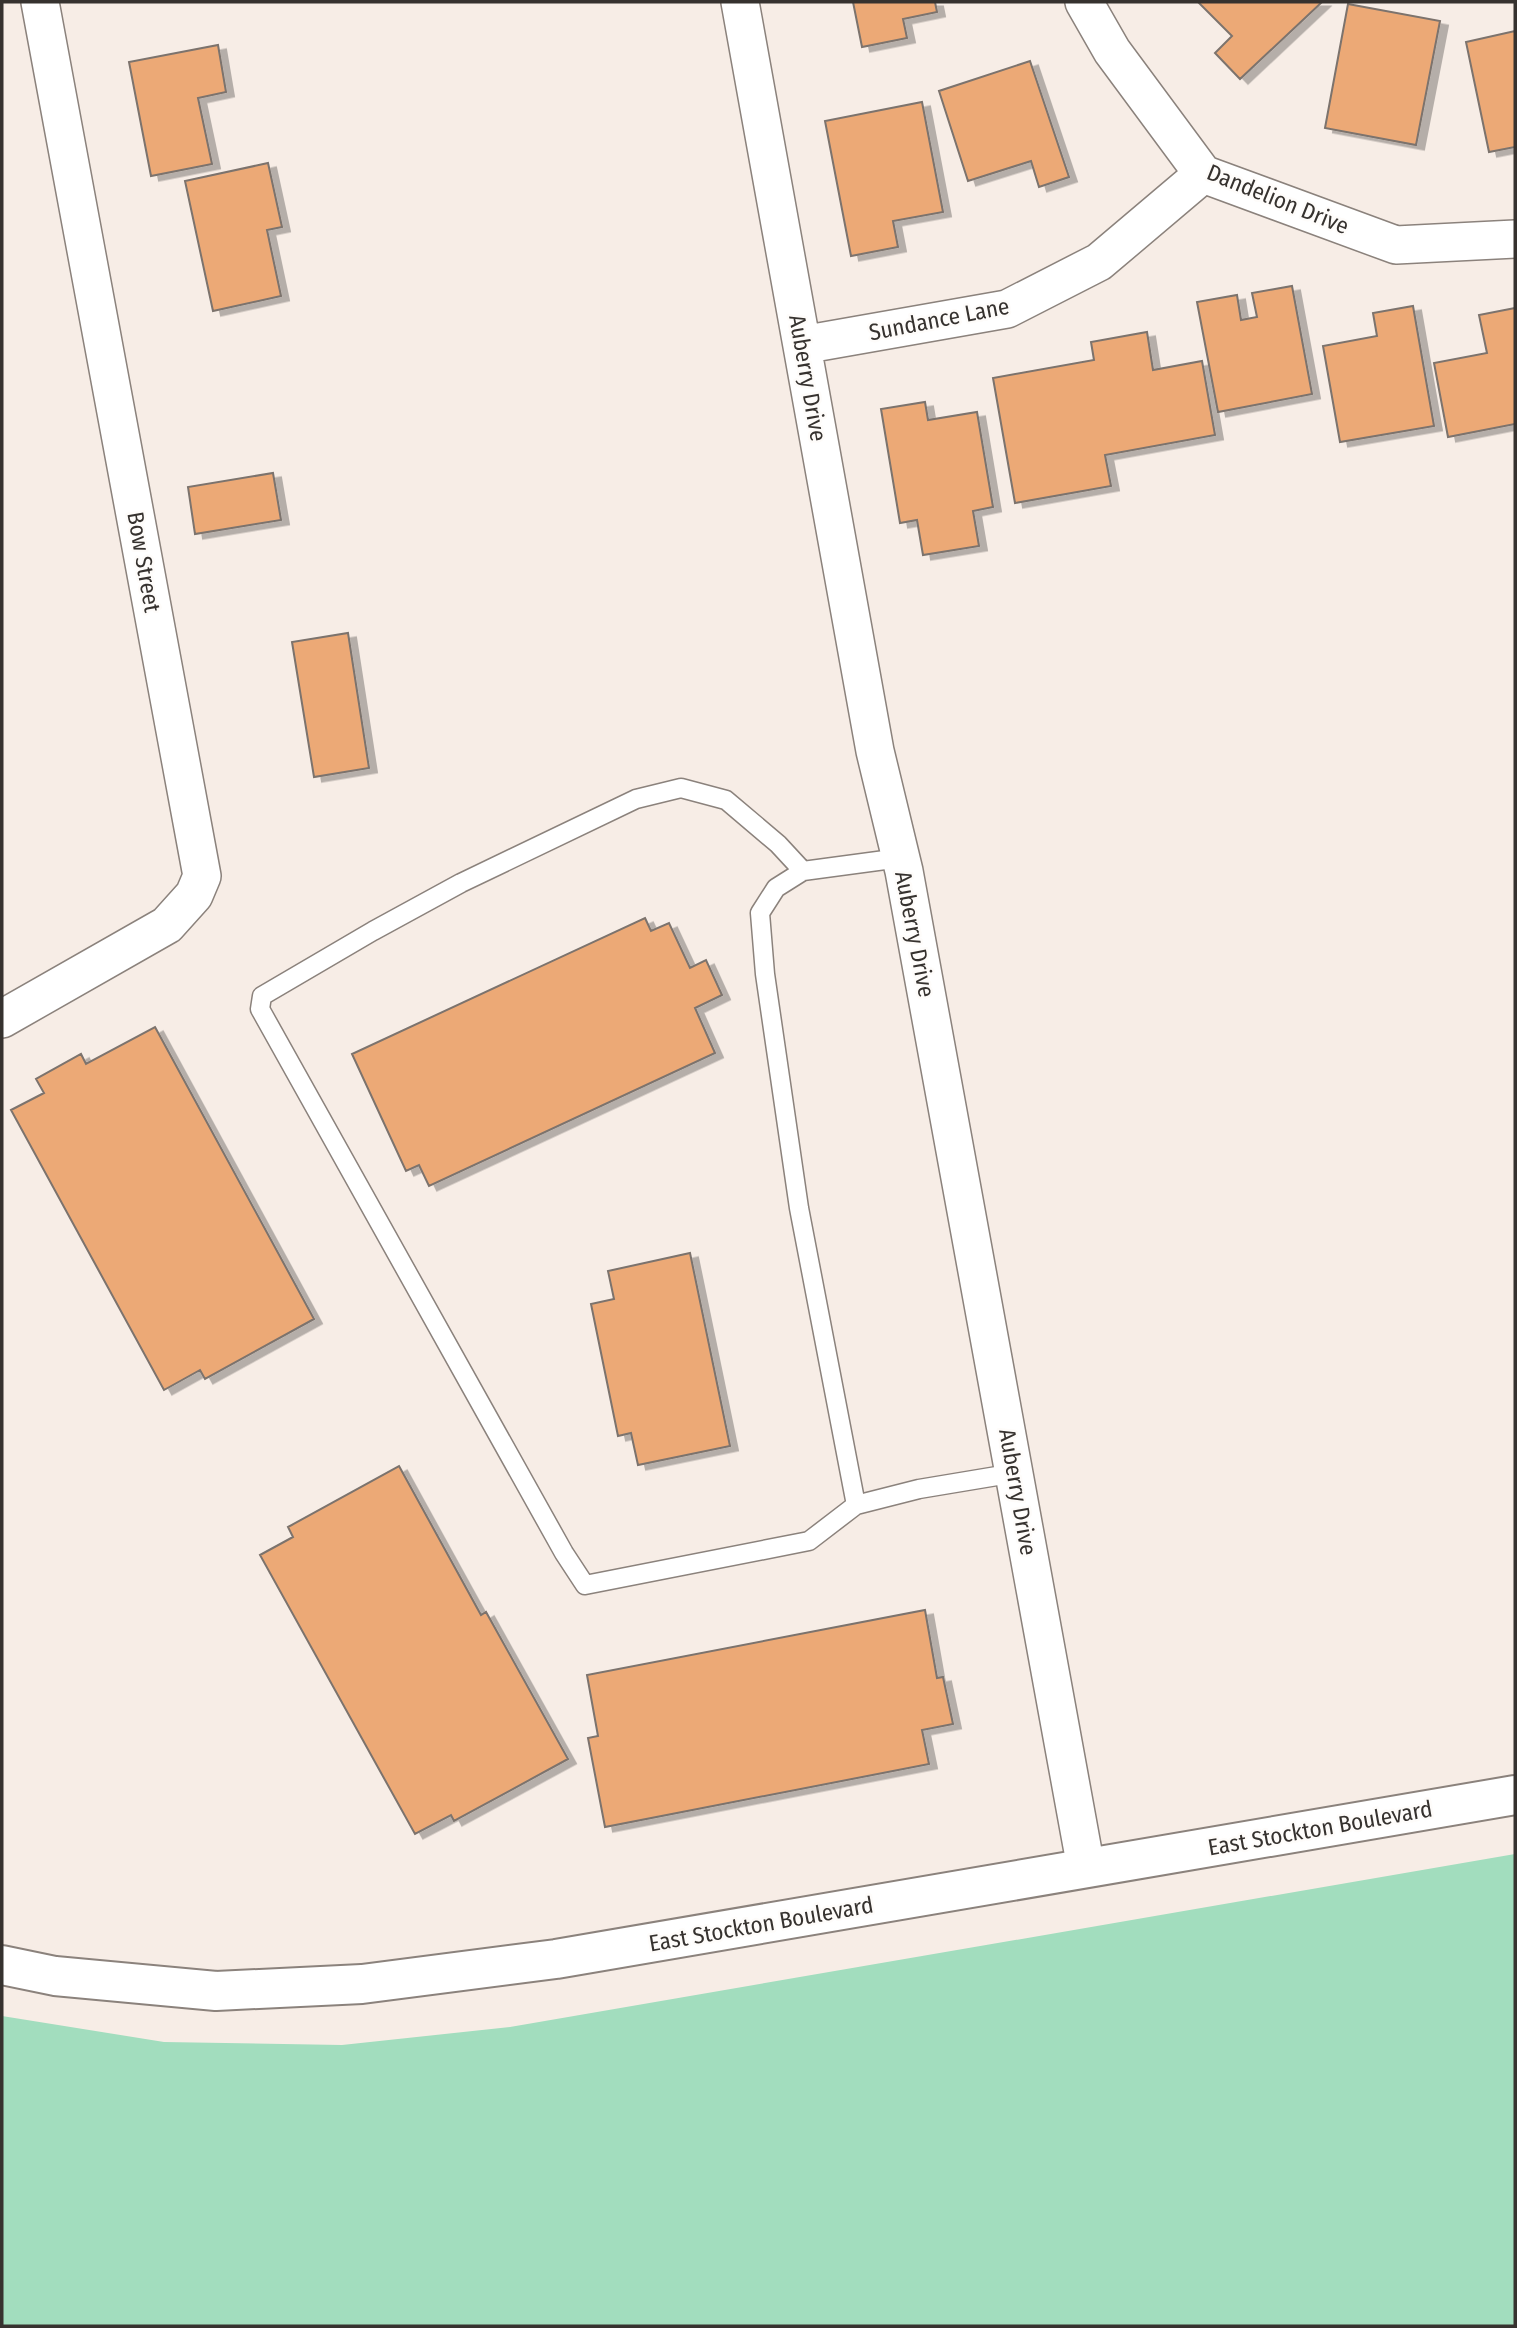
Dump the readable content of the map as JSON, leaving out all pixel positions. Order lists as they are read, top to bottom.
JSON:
{
  "streets": {
    "street": [
      "Dandelion Drive",
      "Sundance Lane",
      "Auberry Drive",
      "Bow Street",
      "East Stockton Boulevard"
    ]
  },
  "crossings": [
    ["Dandelion Drive", "Sundance Lane"],
    ["Sundance Lane", "Auberry Drive"],
    ["Auberry Drive", "East Stockton Boulevard"]
  ]
}
